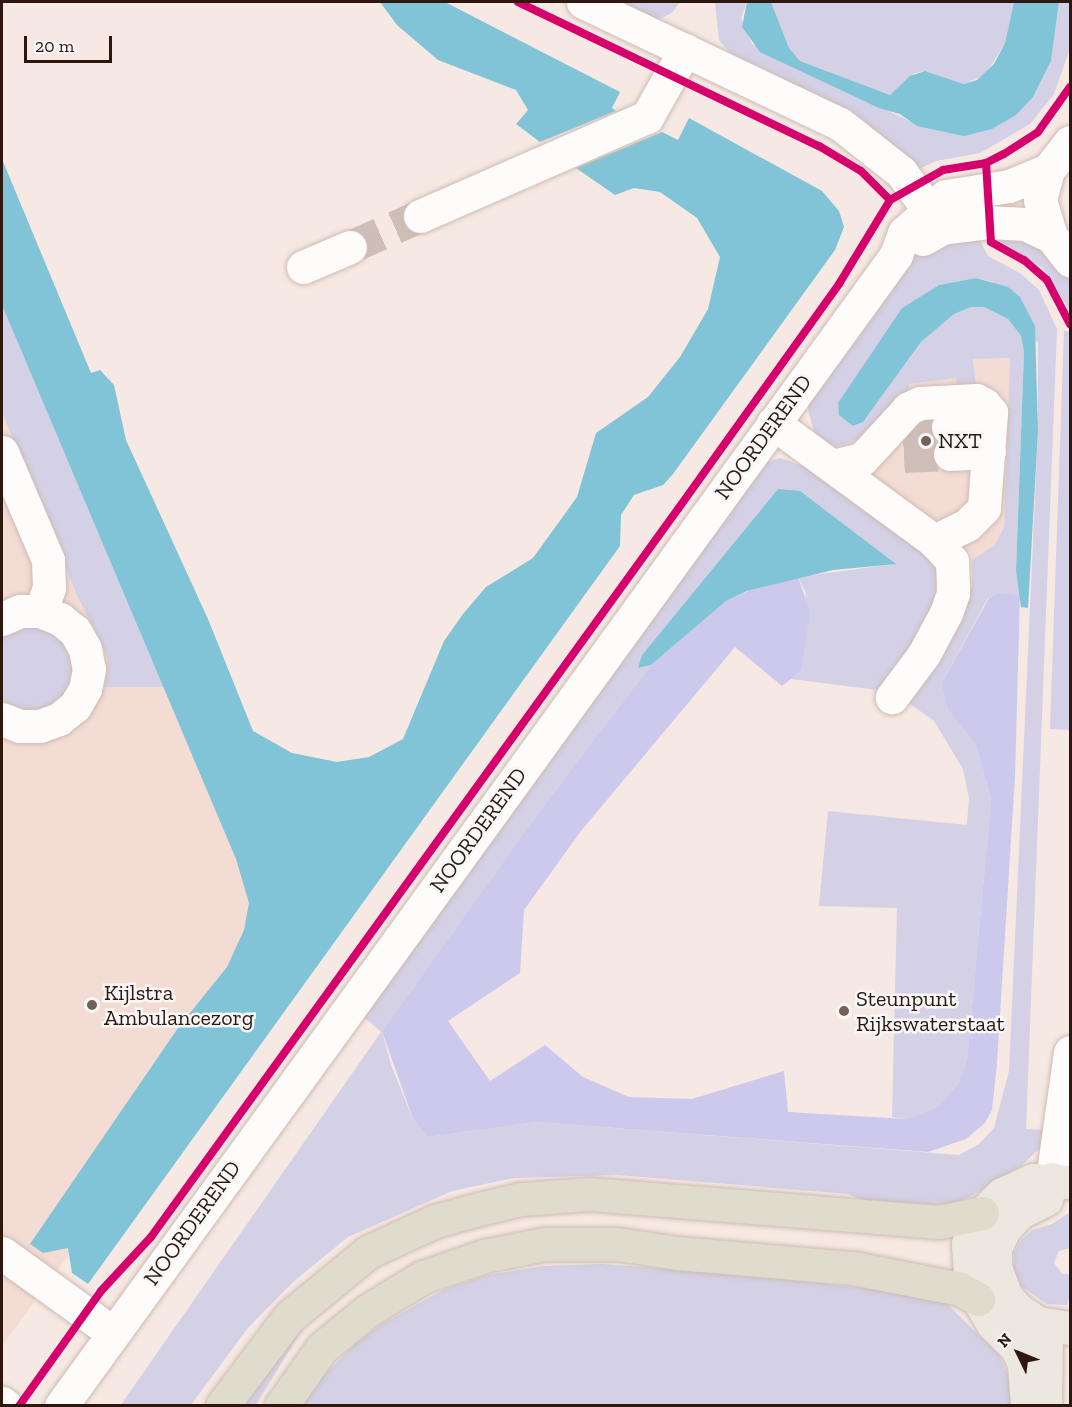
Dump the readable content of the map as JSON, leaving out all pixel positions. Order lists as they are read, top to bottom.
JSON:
{
  "streets": {
    "street": ["NOORDEREND"]
  },
  "places": ["NXT", "Kijlstra Ambulancezorg", "Steunpunt Rijkswaterstaat"],
  "scale_bar": "20 m",
  "north": "top left"
}
